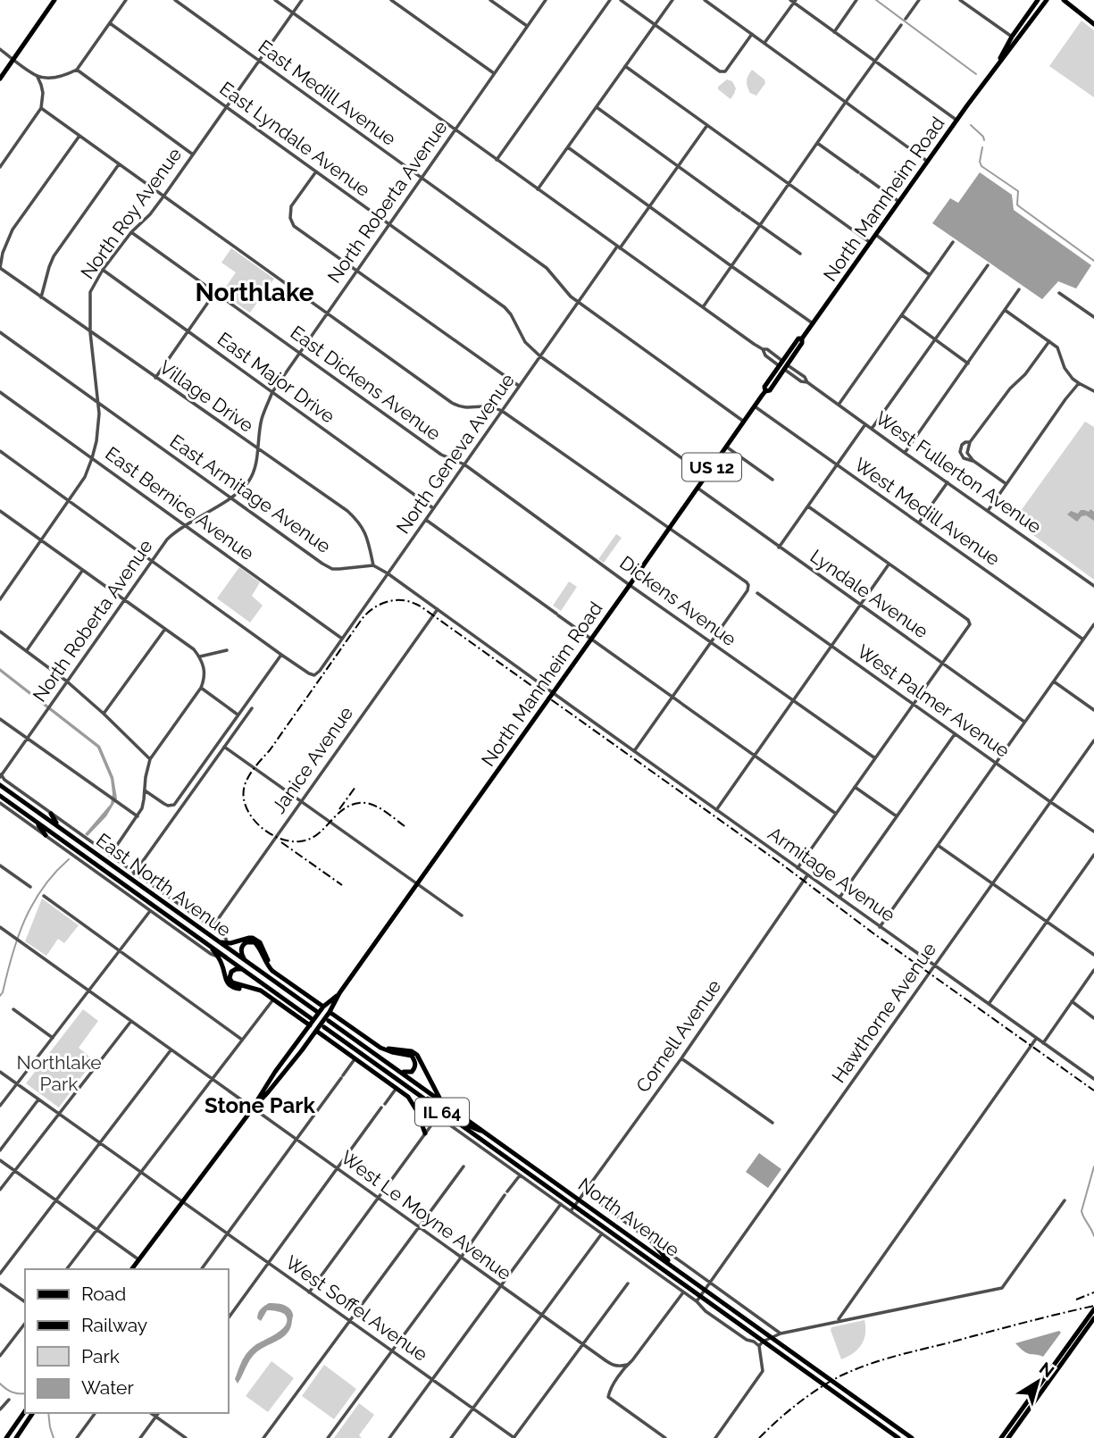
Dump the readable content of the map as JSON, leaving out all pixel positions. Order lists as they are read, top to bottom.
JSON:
{
  "streets": {
    "main road": [
      "North Mannheim Road",
      "US 12",
      "East North Avenue",
      "IL 64",
      "North Avenue"
    ],
    "street": [
      "East Medill Avenue",
      "East Lyndale Avenue",
      "North Roberta Avenue",
      "North Roy Avenue",
      "East Major Drive",
      "East Dickens Avenue",
      "Village Drive",
      "North Geneva Avenue",
      "West Fullerton Avenue",
      "East Armitage Avenue",
      "East Bernice Avenue",
      "West Medill Avenue",
      "Lyndale Avenue",
      "Dickens Avenue",
      "West Palmer Avenue",
      "Janice Avenue",
      "Armitage Avenue",
      "Hawthorne Avenue",
      "Cornell Avenue",
      "West Le Moyne Avenue",
      "West Soffel Avenue"
    ]
  },
  "crossings": [
    ["East Medill Avenue", "North Mannheim Road"],
    ["East Medill Avenue", "North Roberta Avenue"],
    ["East Medill Avenue", "North Roy Avenue"],
    ["East Medill Avenue", "North Geneva Avenue"],
    ["East Lyndale Avenue", "North Roberta Avenue"],
    ["East Lyndale Avenue", "North Roy Avenue"],
    ["East Lyndale Avenue", "North Geneva Avenue"],
    ["North Mannheim Road", "West Fullerton Avenue"],
    ["North Mannheim Road", "West Medill Avenue"],
    ["North Mannheim Road", "Lyndale Avenue"],
    ["North Mannheim Road", "Dickens Avenue"],
    ["North Mannheim Road", "Armitage Avenue"],
    ["North Mannheim Road", "West Le Moyne Avenue"],
    ["North Mannheim Road", "West Soffel Avenue"],
    ["North Roberta Avenue", "East Major Drive"],
    ["North Roberta Avenue", "East Dickens Avenue"],
    ["North Roberta Avenue", "Village Drive"],
    ["North Roberta Avenue", "West Fullerton Avenue"],
    ["North Roberta Avenue", "East Armitage Avenue"],
    ["North Roberta Avenue", "East Bernice Avenue"],
    ["North Roberta Avenue", "East North Avenue"],
    ["North Roy Avenue", "East Major Drive"],
    ["North Roy Avenue", "East Dickens Avenue"],
    ["North Roy Avenue", "Village Drive"],
    ["North Roy Avenue", "West Fullerton Avenue"],
    ["North Roy Avenue", "East Armitage Avenue"],
    ["North Roy Avenue", "East Bernice Avenue"],
    ["East Major Drive", "North Geneva Avenue"],
    ["East Dickens Avenue", "North Geneva Avenue"],
    ["East Dickens Avenue", "Dickens Avenue"],
    ["Village Drive", "East Armitage Avenue"],
    ["North Geneva Avenue", "West Fullerton Avenue"],
    ["North Geneva Avenue", "East Bernice Avenue"],
    ["North Geneva Avenue", "Dickens Avenue"],
    ["West Palmer Avenue", "Hawthorne Avenue"],
    ["Janice Avenue", "East North Avenue"],
    ["Armitage Avenue", "Hawthorne Avenue"],
    ["Armitage Avenue", "Cornell Avenue"],
    ["Hawthorne Avenue", "North Avenue"],
    ["Cornell Avenue", "North Avenue"]
  ],
  "districts": ["Northlake", "Stone Park"],
  "parks": ["Northlake Park"],
  "legend": [
    "Road",
    "Railway",
    "Park",
    "Water"
  ],
  "north": "top right"
}
